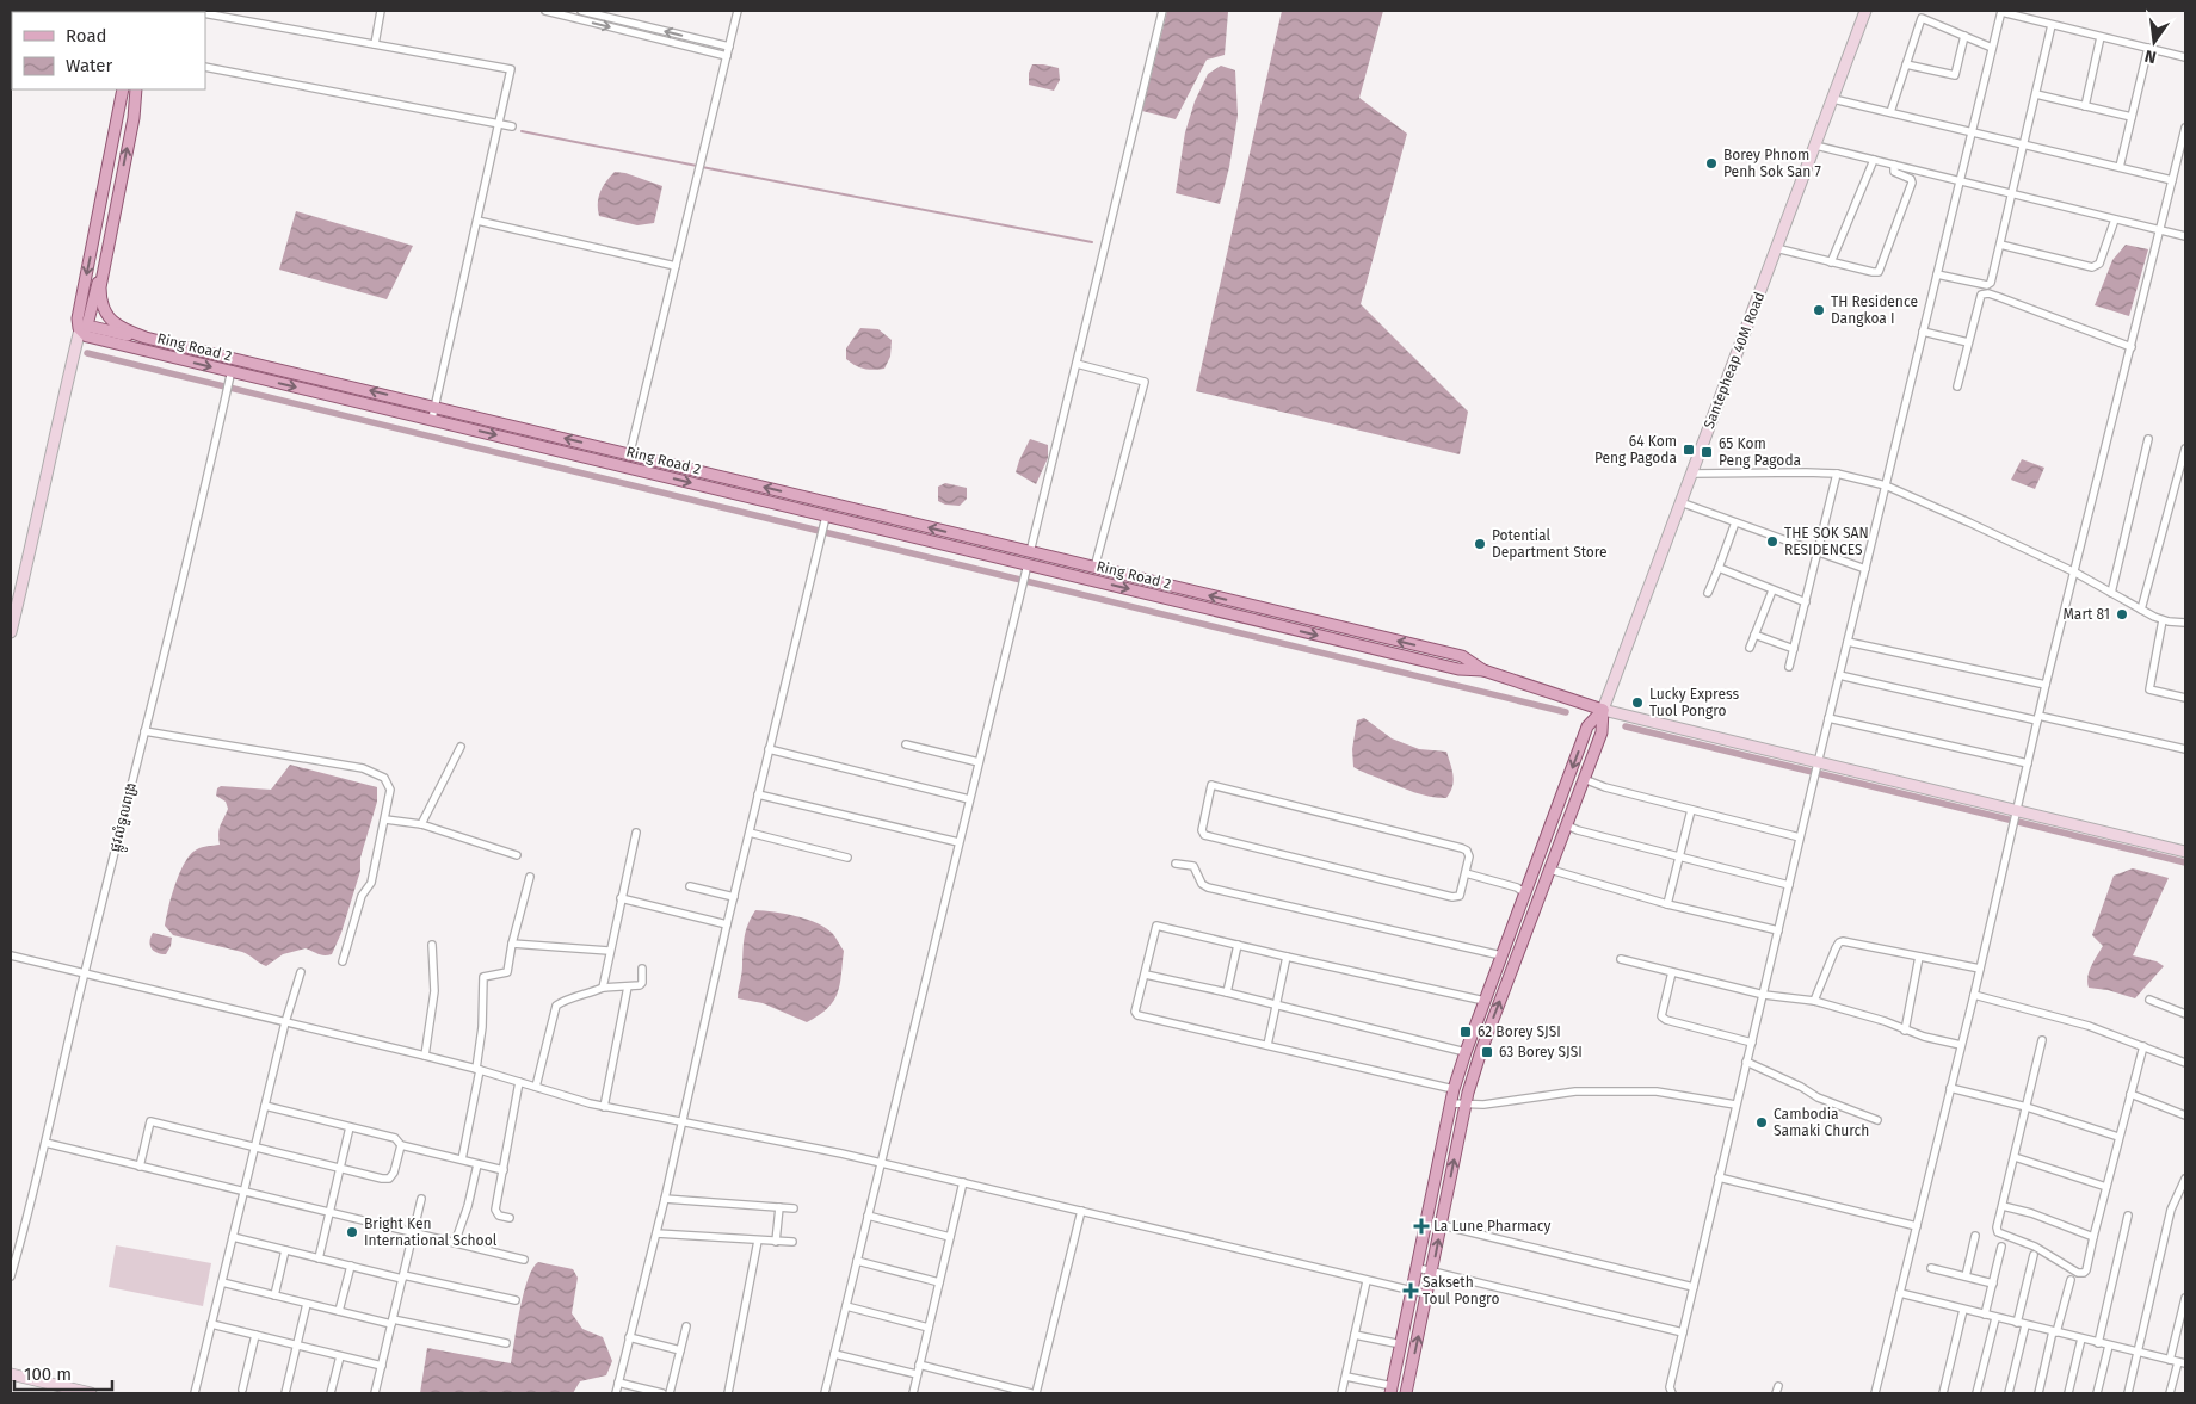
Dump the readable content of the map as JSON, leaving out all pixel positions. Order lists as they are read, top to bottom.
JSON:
{
  "streets": {
    "main road": ["Ring Road 2"],
    "street": ["Santepheap 40M Road", "ផ្លូវលំទួលពង្រ"]
  },
  "crossings": [
    ["Ring Road 2", "Santepheap 40M Road"],
    ["Ring Road 2", "ផ្លូវលំទួលពង្រ"]
  ],
  "places": {
    "other": [
      "Borey Phnom Penh Sok San 7",
      "TH Residence Dangkoa I",
      "THE SOK SAN RESIDENCES",
      "Potential Department Store",
      "Mart 81",
      "Lucky Express Tuol Pongro",
      "Cambodia Samaki Church",
      "Bright Ken International School"
    ],
    "transit": [
      "64 Kom Peng Pagoda",
      "65 Kom Peng Pagoda",
      "62 Borey SJSI",
      "63 Borey SJSI"
    ],
    "health": ["La Lune Pharmacy", "Sakseth Toul Pongro"]
  },
  "legend": ["Road", "Water"],
  "scale_bar": "100 m",
  "north": "bottom"
}
